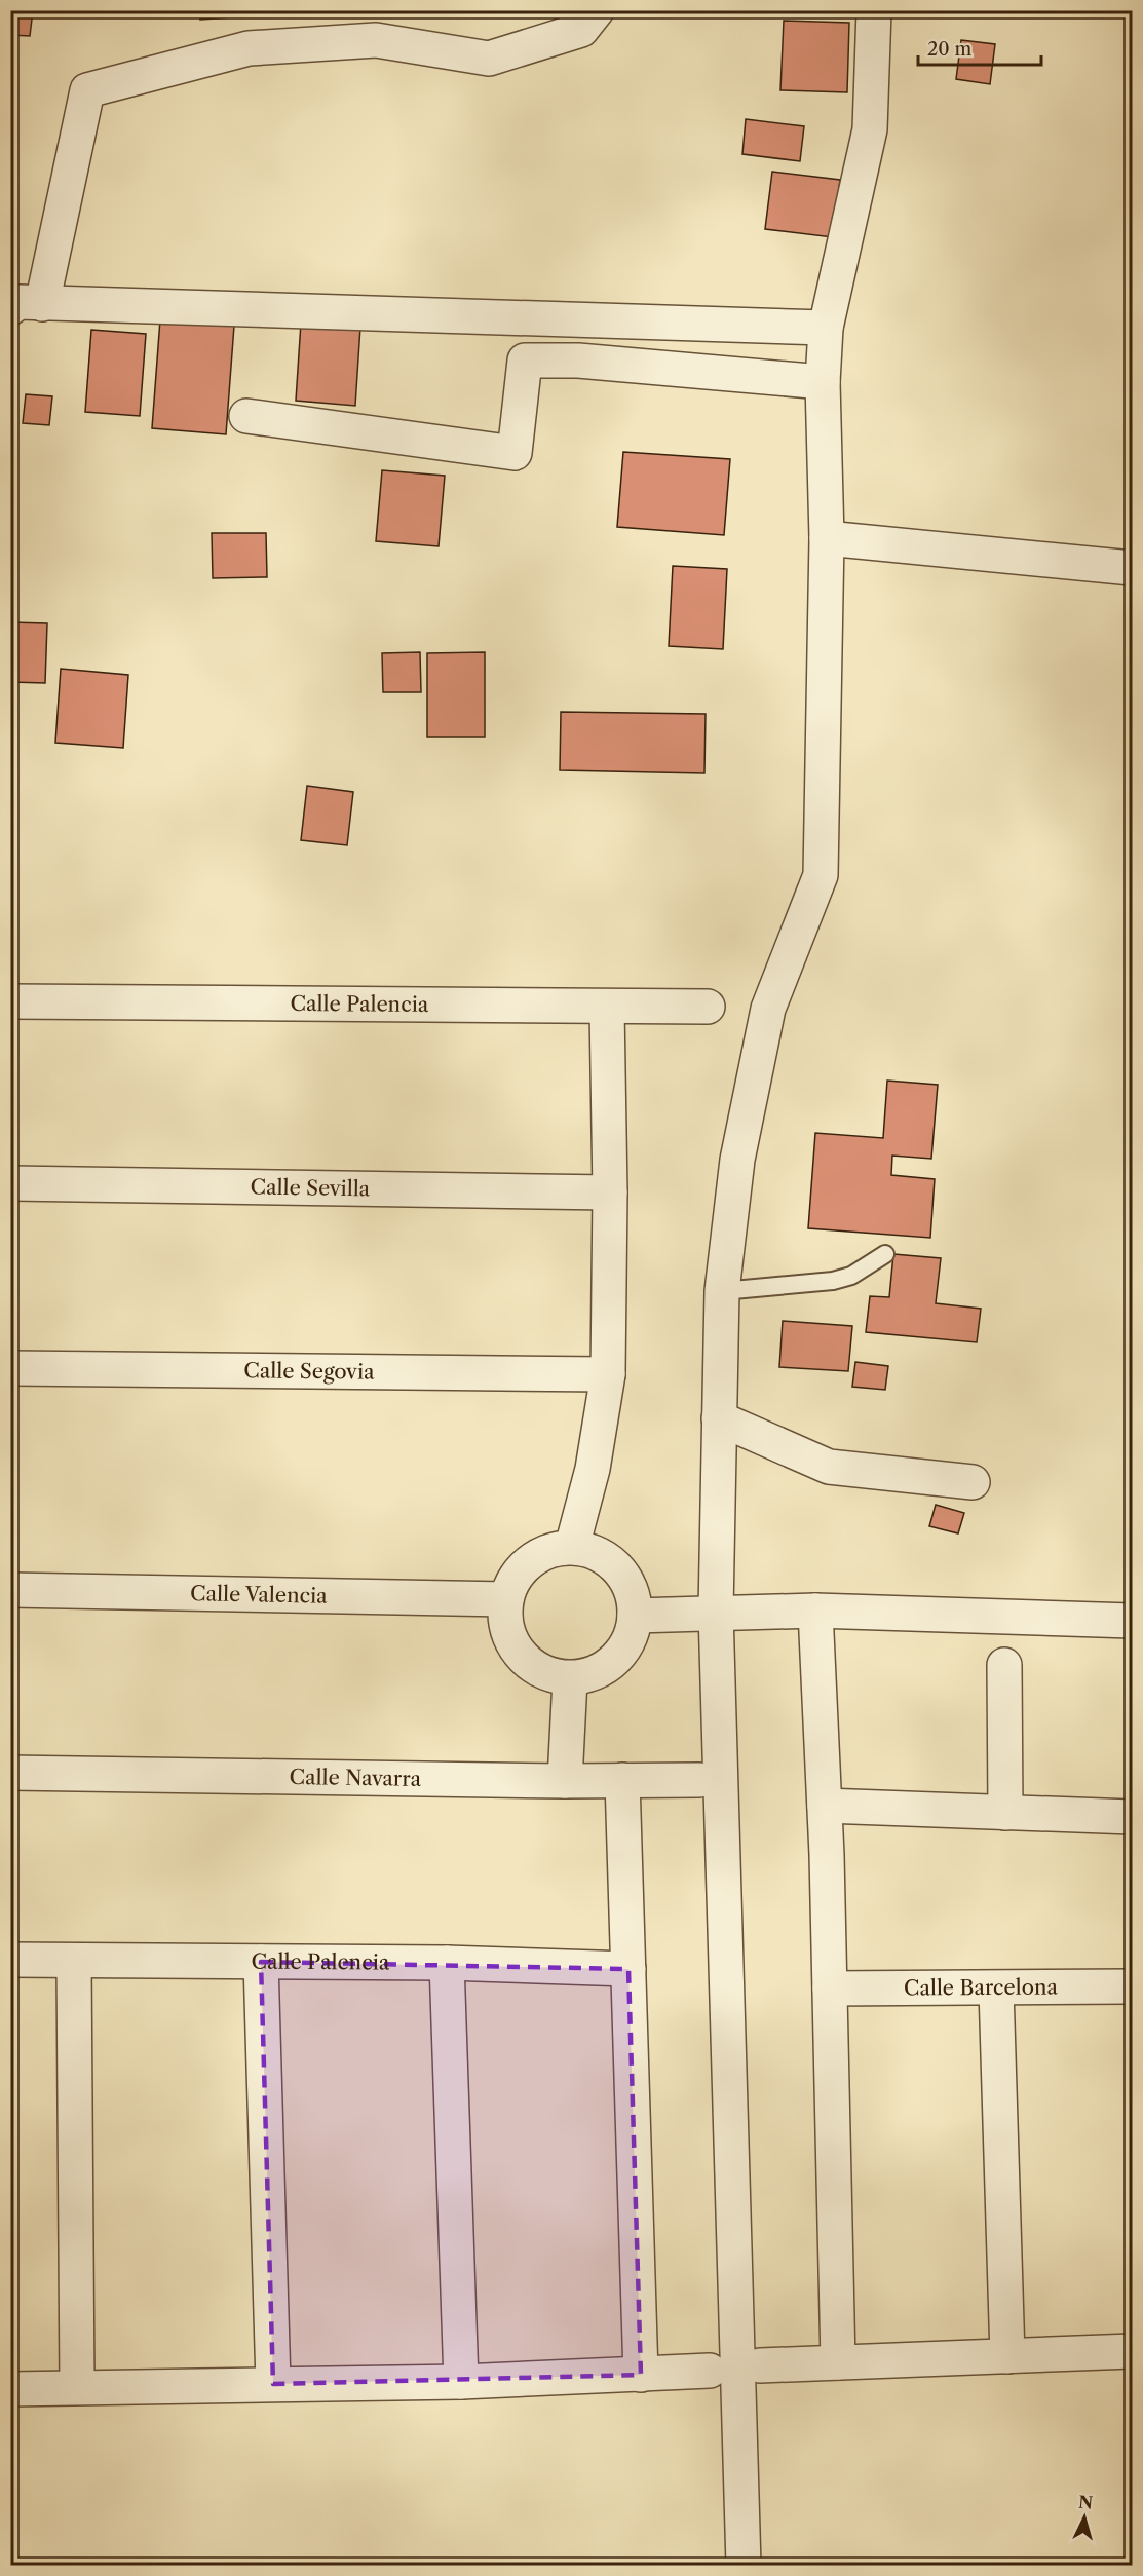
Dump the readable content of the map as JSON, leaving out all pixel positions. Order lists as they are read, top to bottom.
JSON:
{
  "streets": {
    "street": [
      "Calle Palencia",
      "Calle Sevilla",
      "Calle Segovia",
      "Calle Valencia",
      "Calle Navarra",
      "Calle Barcelona"
    ]
  },
  "scale_bar": "20 m",
  "north": "top"
}
